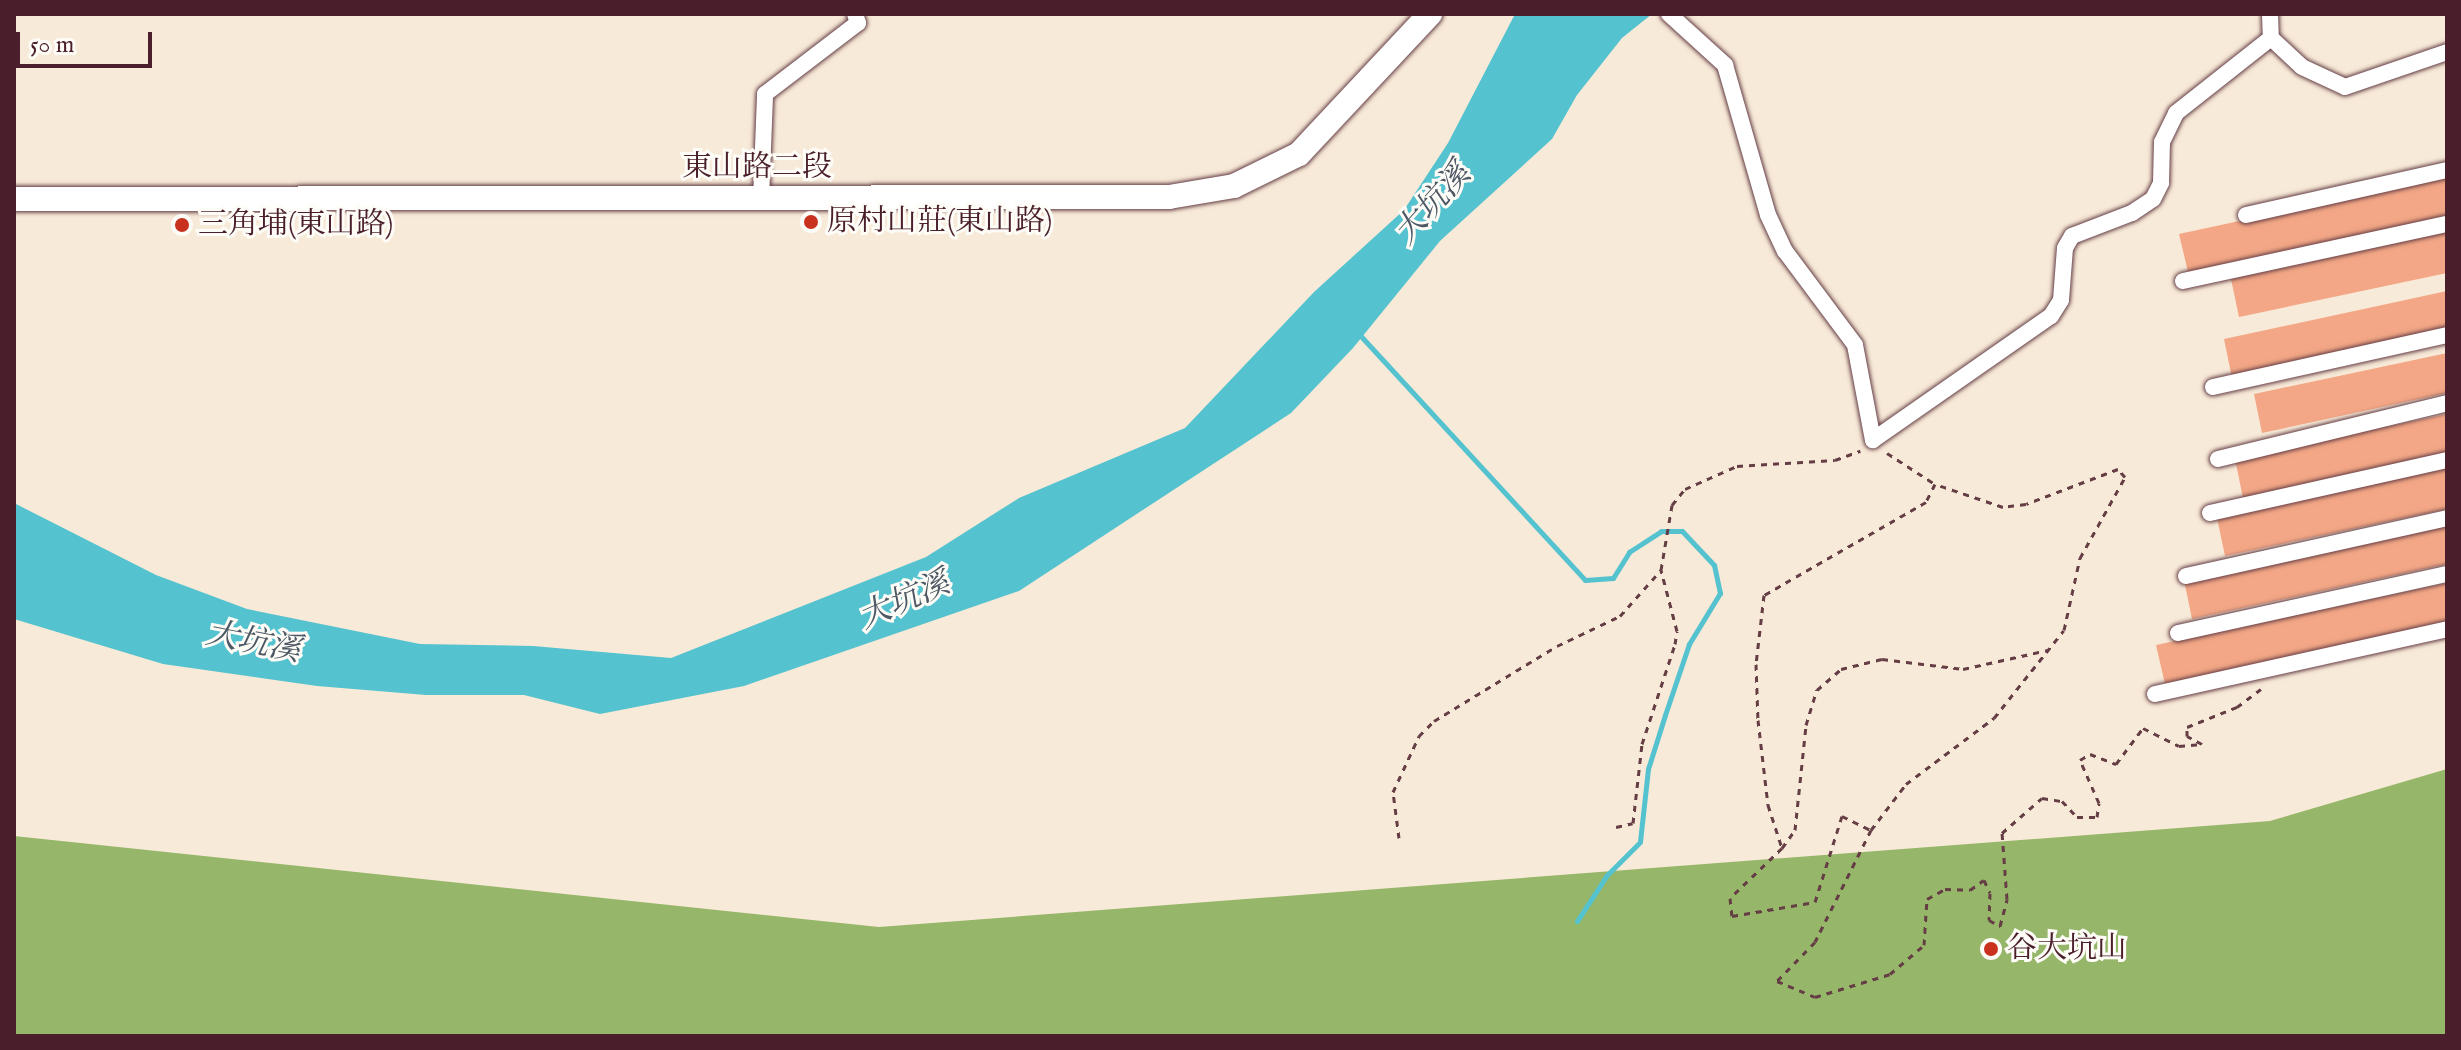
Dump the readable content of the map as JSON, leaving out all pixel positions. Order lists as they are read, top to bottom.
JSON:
{
  "streets": {
    "main road": ["東山路二段"]
  },
  "water": ["大坑溪"],
  "places": ["原村山莊(東山路)", "三角埔(東山路)", "谷大坑山"],
  "scale_bar": "50 m"
}
